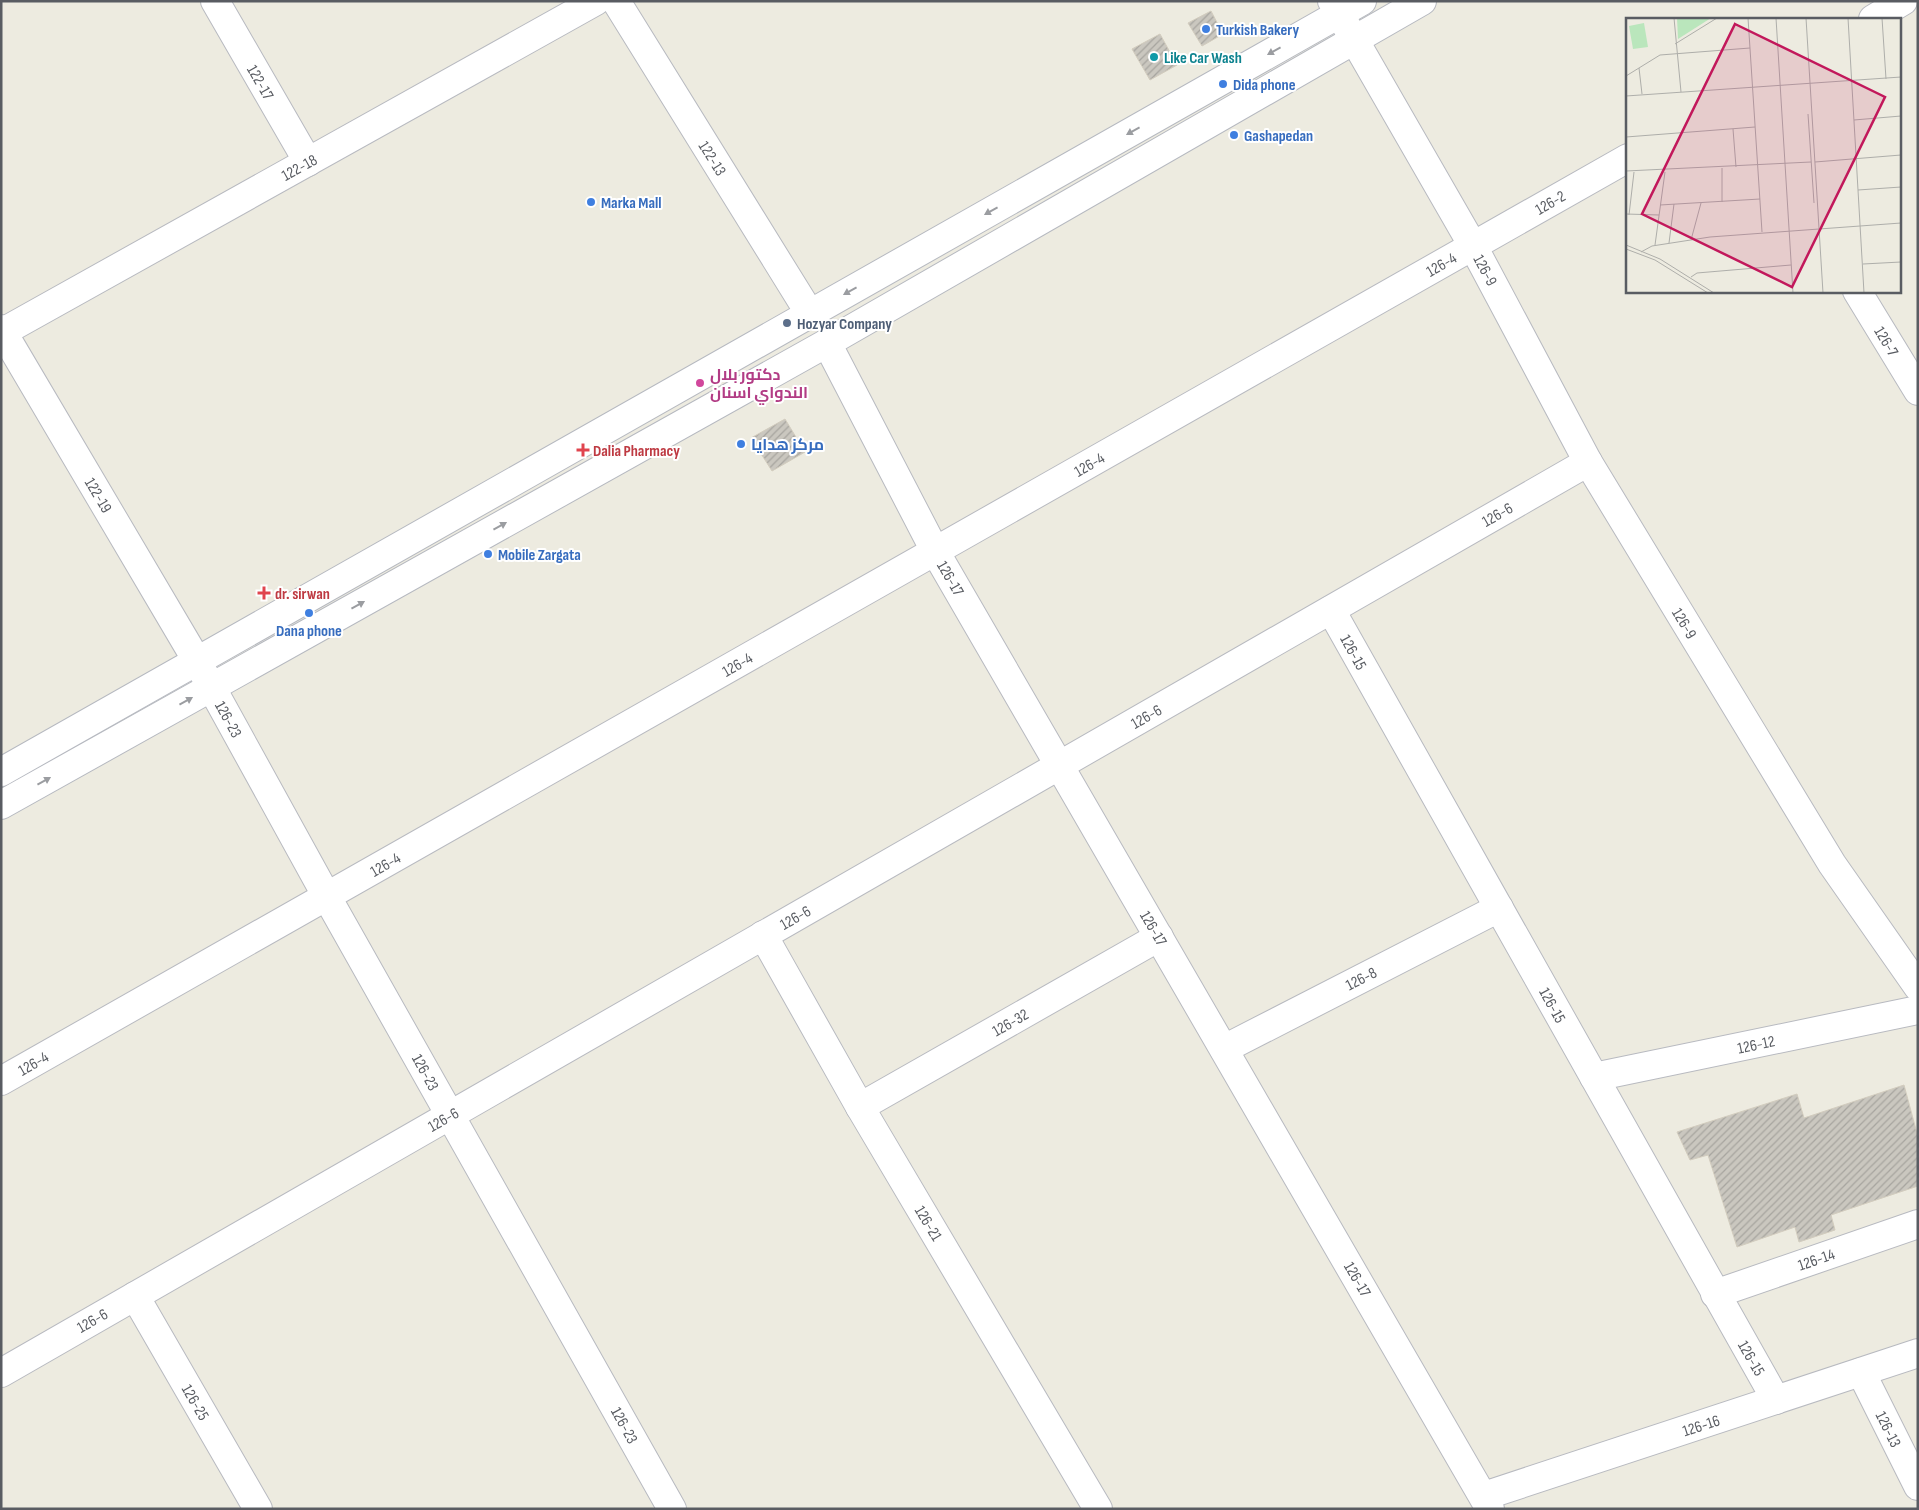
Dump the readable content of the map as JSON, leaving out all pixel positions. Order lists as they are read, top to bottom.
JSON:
{
  "streets": {
    "street": [
      "122-17",
      "122-13",
      "122-18",
      "126-2",
      "126-4",
      "126-9",
      "126-7",
      "122-19",
      "126-6",
      "126-17",
      "126-15",
      "126-23",
      "126-8",
      "126-32",
      "126-12",
      "126-21",
      "126-14",
      "126-25",
      "126-16",
      "126-13"
    ]
  },
  "crossings": [
    ["122-17", "122-18"],
    ["122-18", "122-19"],
    ["126-2", "126-4"],
    ["126-2", "126-9"],
    ["126-4", "126-9"],
    ["126-4", "126-17"],
    ["126-4", "126-23"],
    ["126-9", "126-6"],
    ["122-19", "126-23"],
    ["126-6", "126-17"],
    ["126-6", "126-15"],
    ["126-6", "126-23"],
    ["126-6", "126-21"],
    ["126-6", "126-25"],
    ["126-17", "126-8"],
    ["126-17", "126-32"],
    ["126-17", "126-16"],
    ["126-15", "126-8"],
    ["126-15", "126-12"],
    ["126-15", "126-14"],
    ["126-15", "126-16"],
    ["126-32", "126-21"],
    ["126-16", "126-13"]
  ],
  "places": {
    "other": [
      "Turkish Bakery",
      "Like Car Wash",
      "Dida phone",
      "Gashapedan",
      "Marka Mall",
      "Hozyar Company",
      "دكتور بلال الندواي اسنان",
      "مركز هدايا",
      "Mobile Zargata",
      "Dana phone"
    ],
    "health": ["Dalia Pharmacy", "dr. sirwan"]
  }
}
